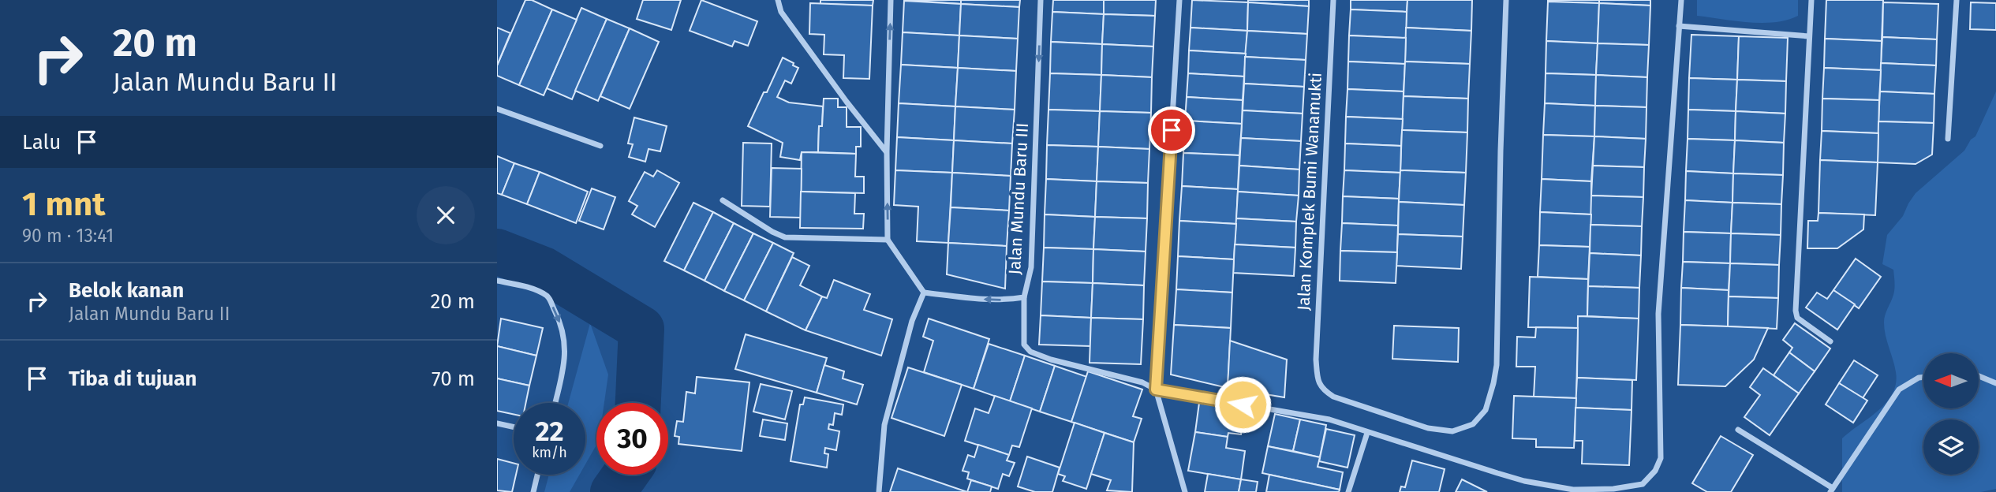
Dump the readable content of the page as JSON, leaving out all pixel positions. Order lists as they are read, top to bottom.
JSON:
{
  "streets": {
    "street": ["Jalan Komplek Bumi Wanamukti", "Jalan Mundu Baru III"]
  },
  "north": "left",
  "page": {
    "turn": ["20 m", "Jalan Mundu Baru II"],
    "then": "Lalu",
    "heading": ["1 mnt", "90 m · 13:41"],
    "list": [
      {
        "name": "Belok kanan",
        "note": "Jalan Mundu Baru II",
        "value": "20 m"
      },
      {
        "name": "Tiba di tujuan",
        "value": "70 m"
      }
    ],
    "speed": "22 km/h",
    "limit": "30"
  }
}
